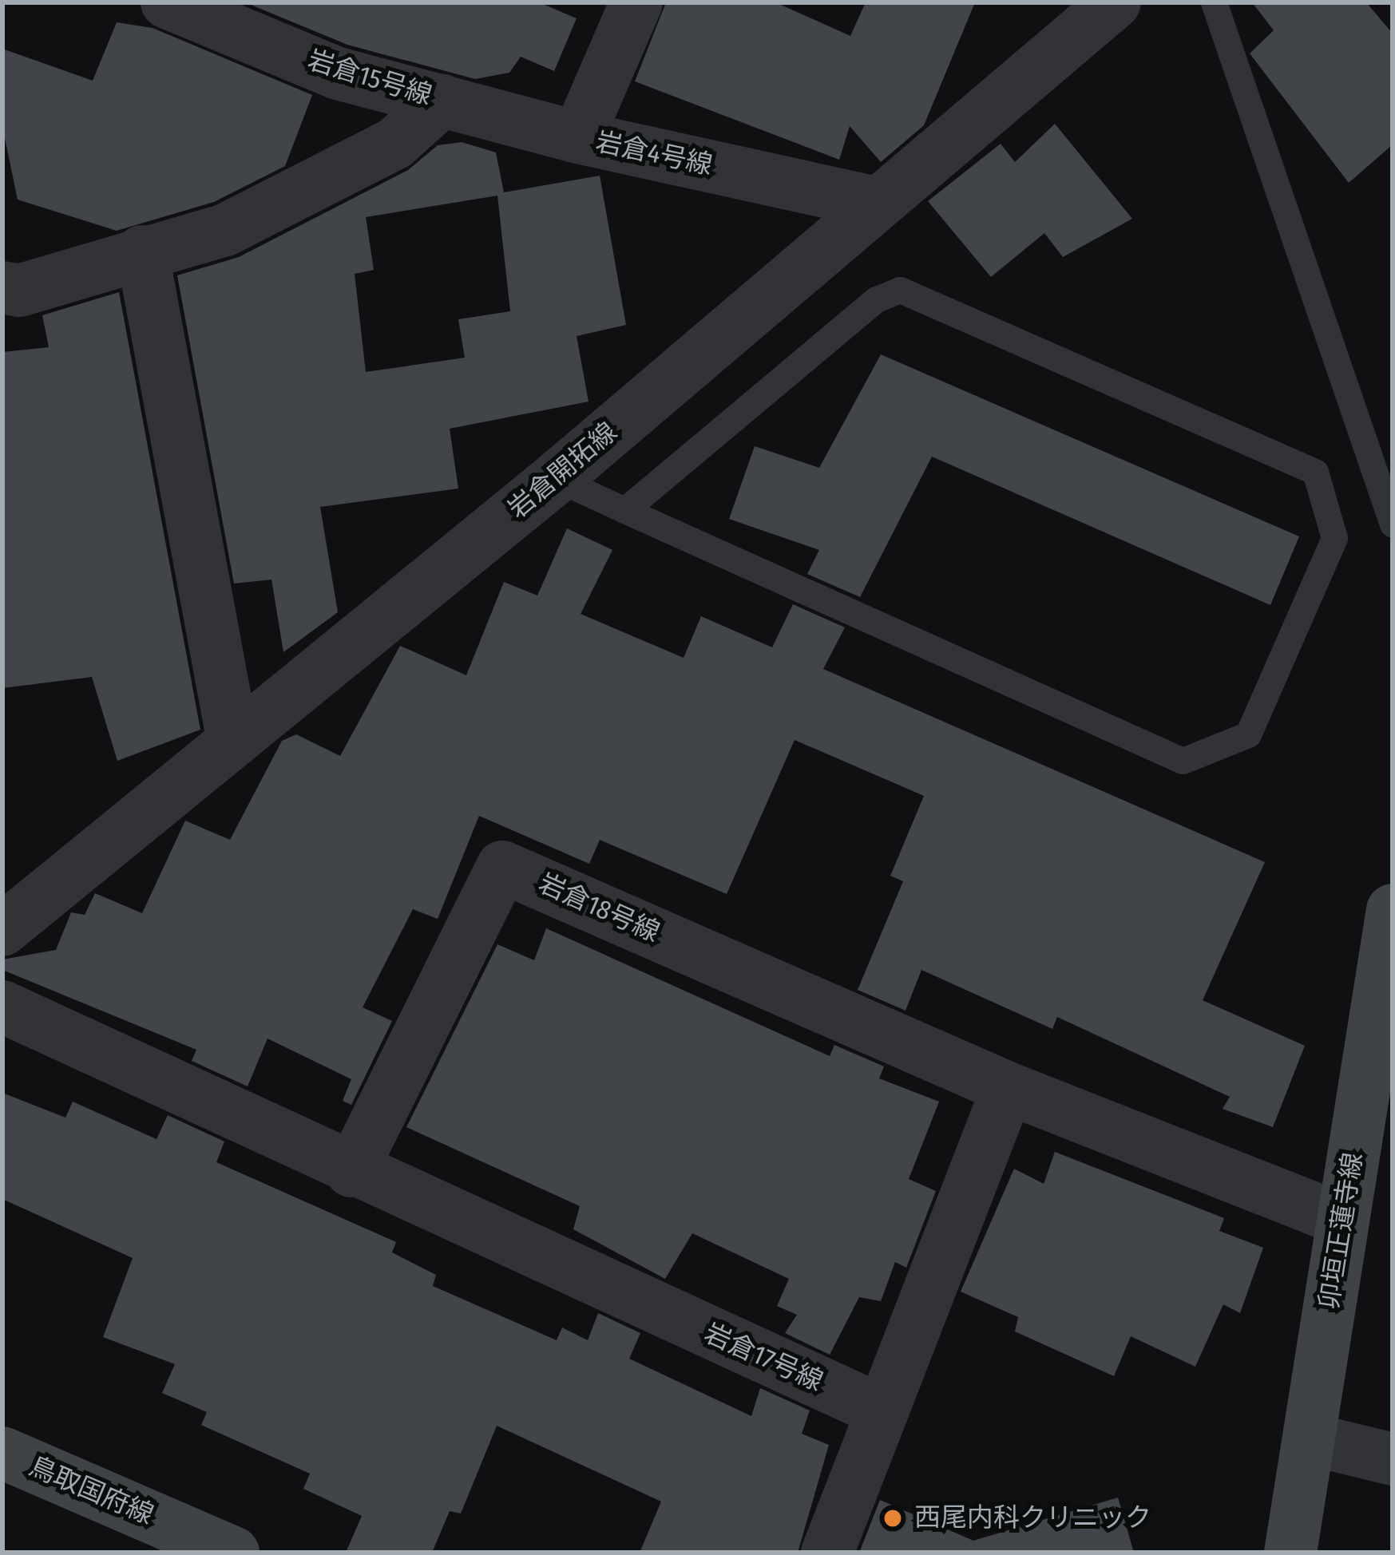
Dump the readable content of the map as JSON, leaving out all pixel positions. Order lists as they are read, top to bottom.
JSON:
{
  "streets": {
    "main road": ["卯垣正蓮寺線", "鳥取国府線"],
    "street": [
      "岩倉15号線",
      "岩倉4号線",
      "岩倉開拓線",
      "岩倉18号線",
      "岩倉17号線"
    ]
  },
  "crossings": [
    ["岩倉15号線", "岩倉4号線"],
    ["岩倉4号線", "岩倉開拓線"],
    ["岩倉18号線", "岩倉17号線"]
  ],
  "places": ["西尾内科クリニック"]
}
